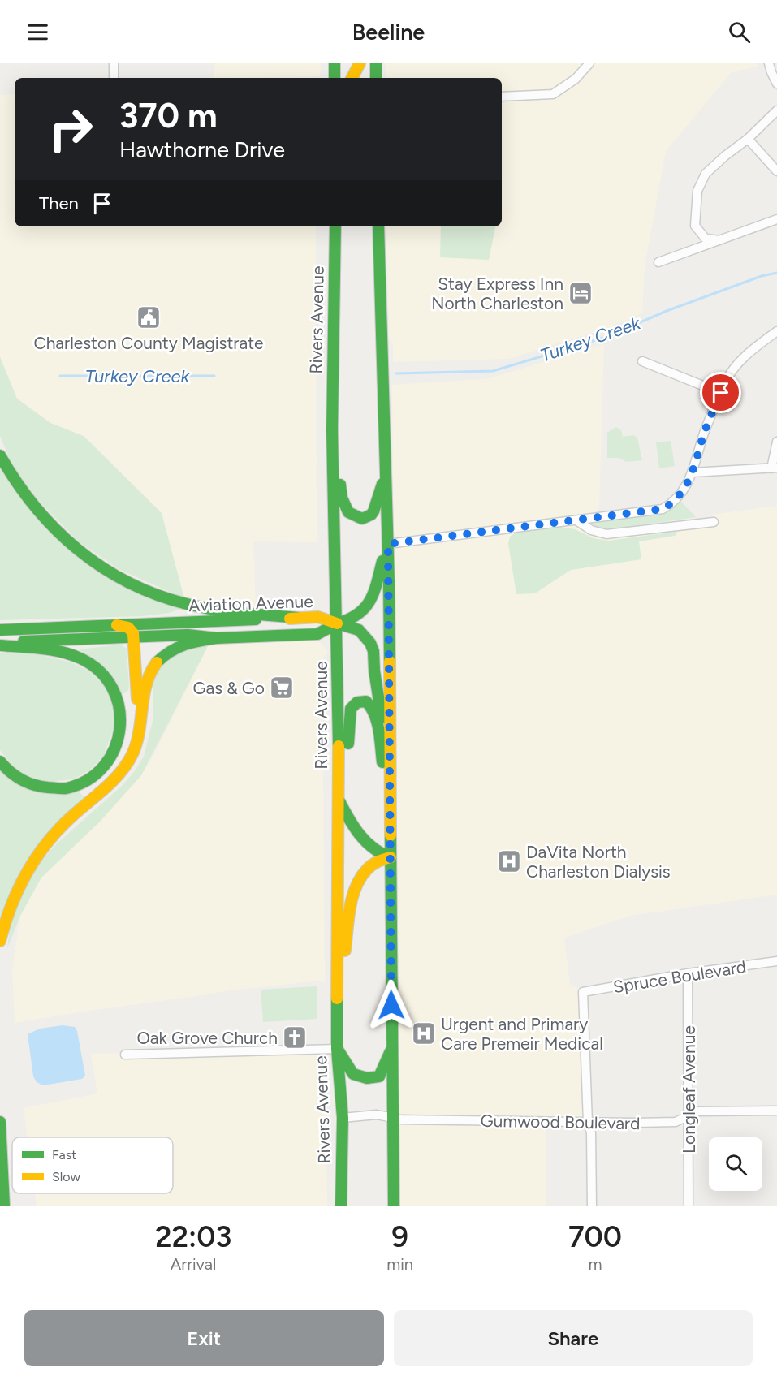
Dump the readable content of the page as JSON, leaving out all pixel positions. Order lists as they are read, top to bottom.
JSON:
{
  "streets": {
    "main road": ["Rivers Avenue", "Aviation Avenue"],
    "street": ["Spruce Boulevard", "Longleaf Avenue", "Gumwood Boulevard"]
  },
  "crossings": [
    ["Rivers Avenue", "Aviation Avenue"],
    ["Rivers Avenue", "Gumwood Boulevard"],
    ["Spruce Boulevard", "Longleaf Avenue"],
    ["Spruce Boulevard", "Gumwood Boulevard"],
    ["Longleaf Avenue", "Gumwood Boulevard"]
  ],
  "water": ["Turkey Creek"],
  "places": {
    "hotel": ["Stay Express Inn North Charleston"],
    "public building": ["Charleston County Magistrate"],
    "supermarket": ["Gas & Go"],
    "hospital": ["DaVita North Charleston Dialysis", "Urgent and Primary Care Premeir Medical"],
    "church": ["Oak Grove Church"]
  },
  "legend": ["Fast", "Slow"],
  "page": {
    "header": "Beeline",
    "turn": ["370 m", "Hawthorne Drive"],
    "then": "Then",
    "eta": [
      "22:03",
      "Arrival",
      "9",
      "min",
      "700",
      "m"
    ],
    "buttons": ["Exit", "Share"]
  }
}
